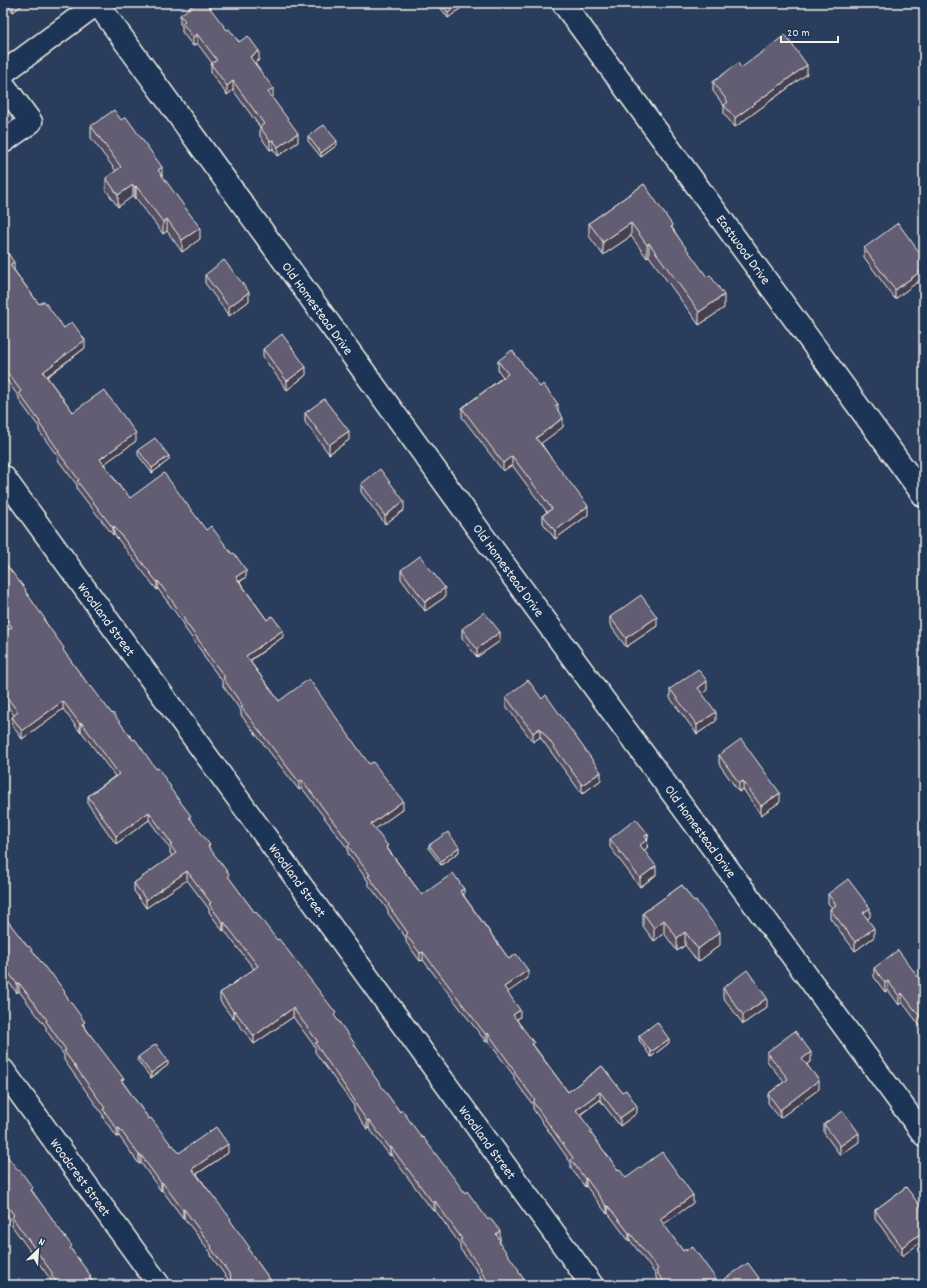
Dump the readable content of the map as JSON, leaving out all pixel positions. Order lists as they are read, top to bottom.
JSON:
{
  "streets": {
    "street": [
      "Eastwood Drive",
      "Old Homestead Drive",
      "Woodland Street",
      "Woodcrest Street"
    ]
  },
  "scale_bar": "20 m",
  "north": "top right"
}
